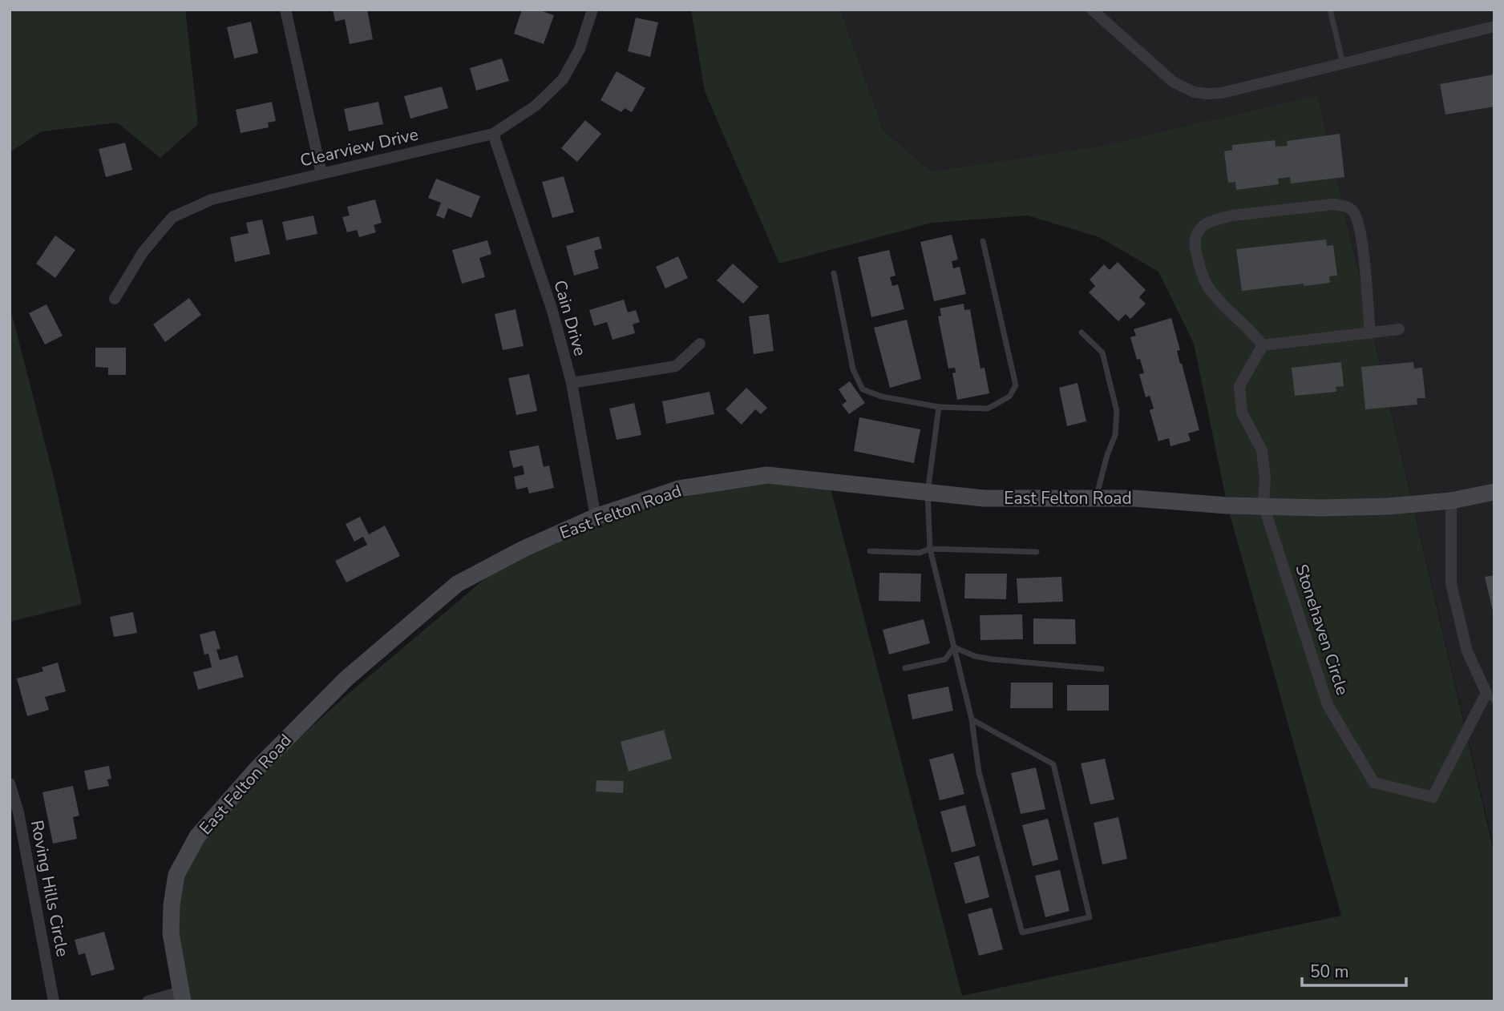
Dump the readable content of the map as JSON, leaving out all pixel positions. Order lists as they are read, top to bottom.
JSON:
{
  "streets": {
    "street": [
      "Clearview Drive",
      "Cain Drive",
      "East Felton Road",
      "Stonehaven Circle",
      "Roving Hills Circle"
    ]
  },
  "crossings": [
    ["Clearview Drive", "Cain Drive"],
    ["Cain Drive", "East Felton Road"],
    ["East Felton Road", "Stonehaven Circle"]
  ],
  "scale_bar": "50 m"
}
